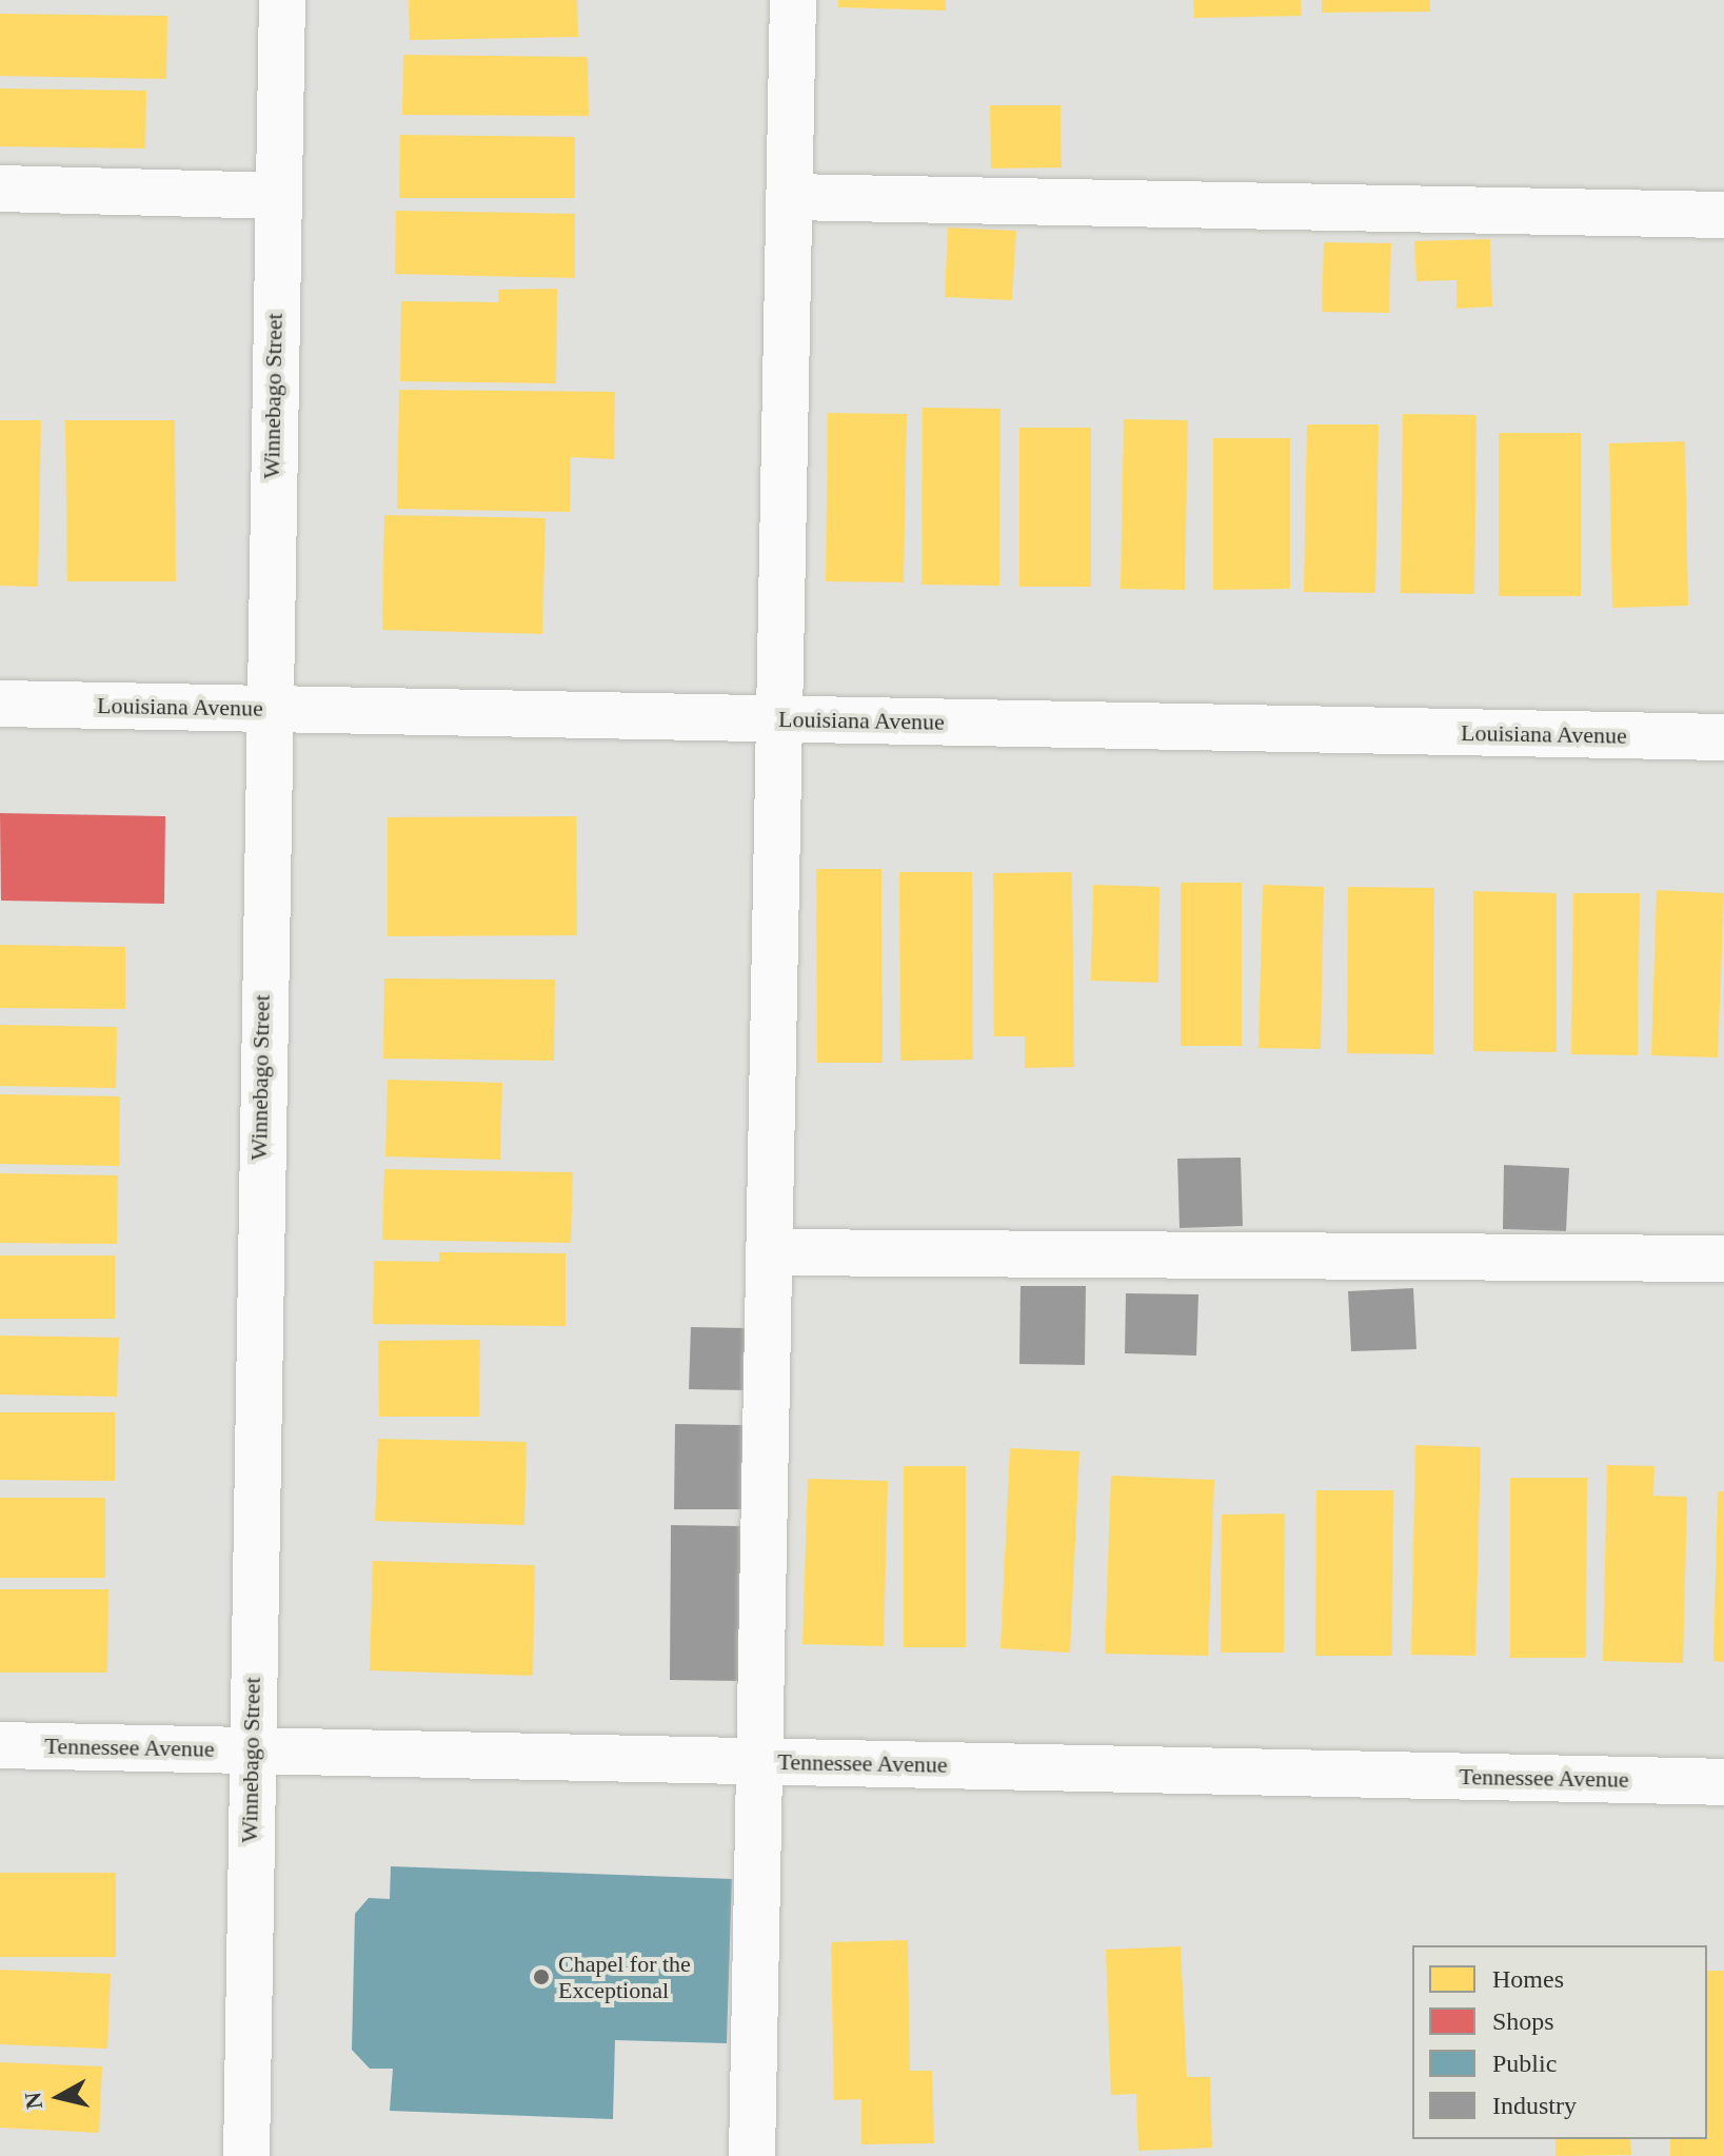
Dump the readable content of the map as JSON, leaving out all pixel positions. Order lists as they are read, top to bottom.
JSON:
{
  "streets": {
    "street": ["Winnebago Street", "Louisiana Avenue", "Tennessee Avenue"]
  },
  "crossings": [
    ["Winnebago Street", "Louisiana Avenue"],
    ["Winnebago Street", "Tennessee Avenue"]
  ],
  "places": ["Chapel for the Exceptional"],
  "legend": [
    "Homes",
    "Shops",
    "Public",
    "Industry"
  ],
  "north": "left"
}
